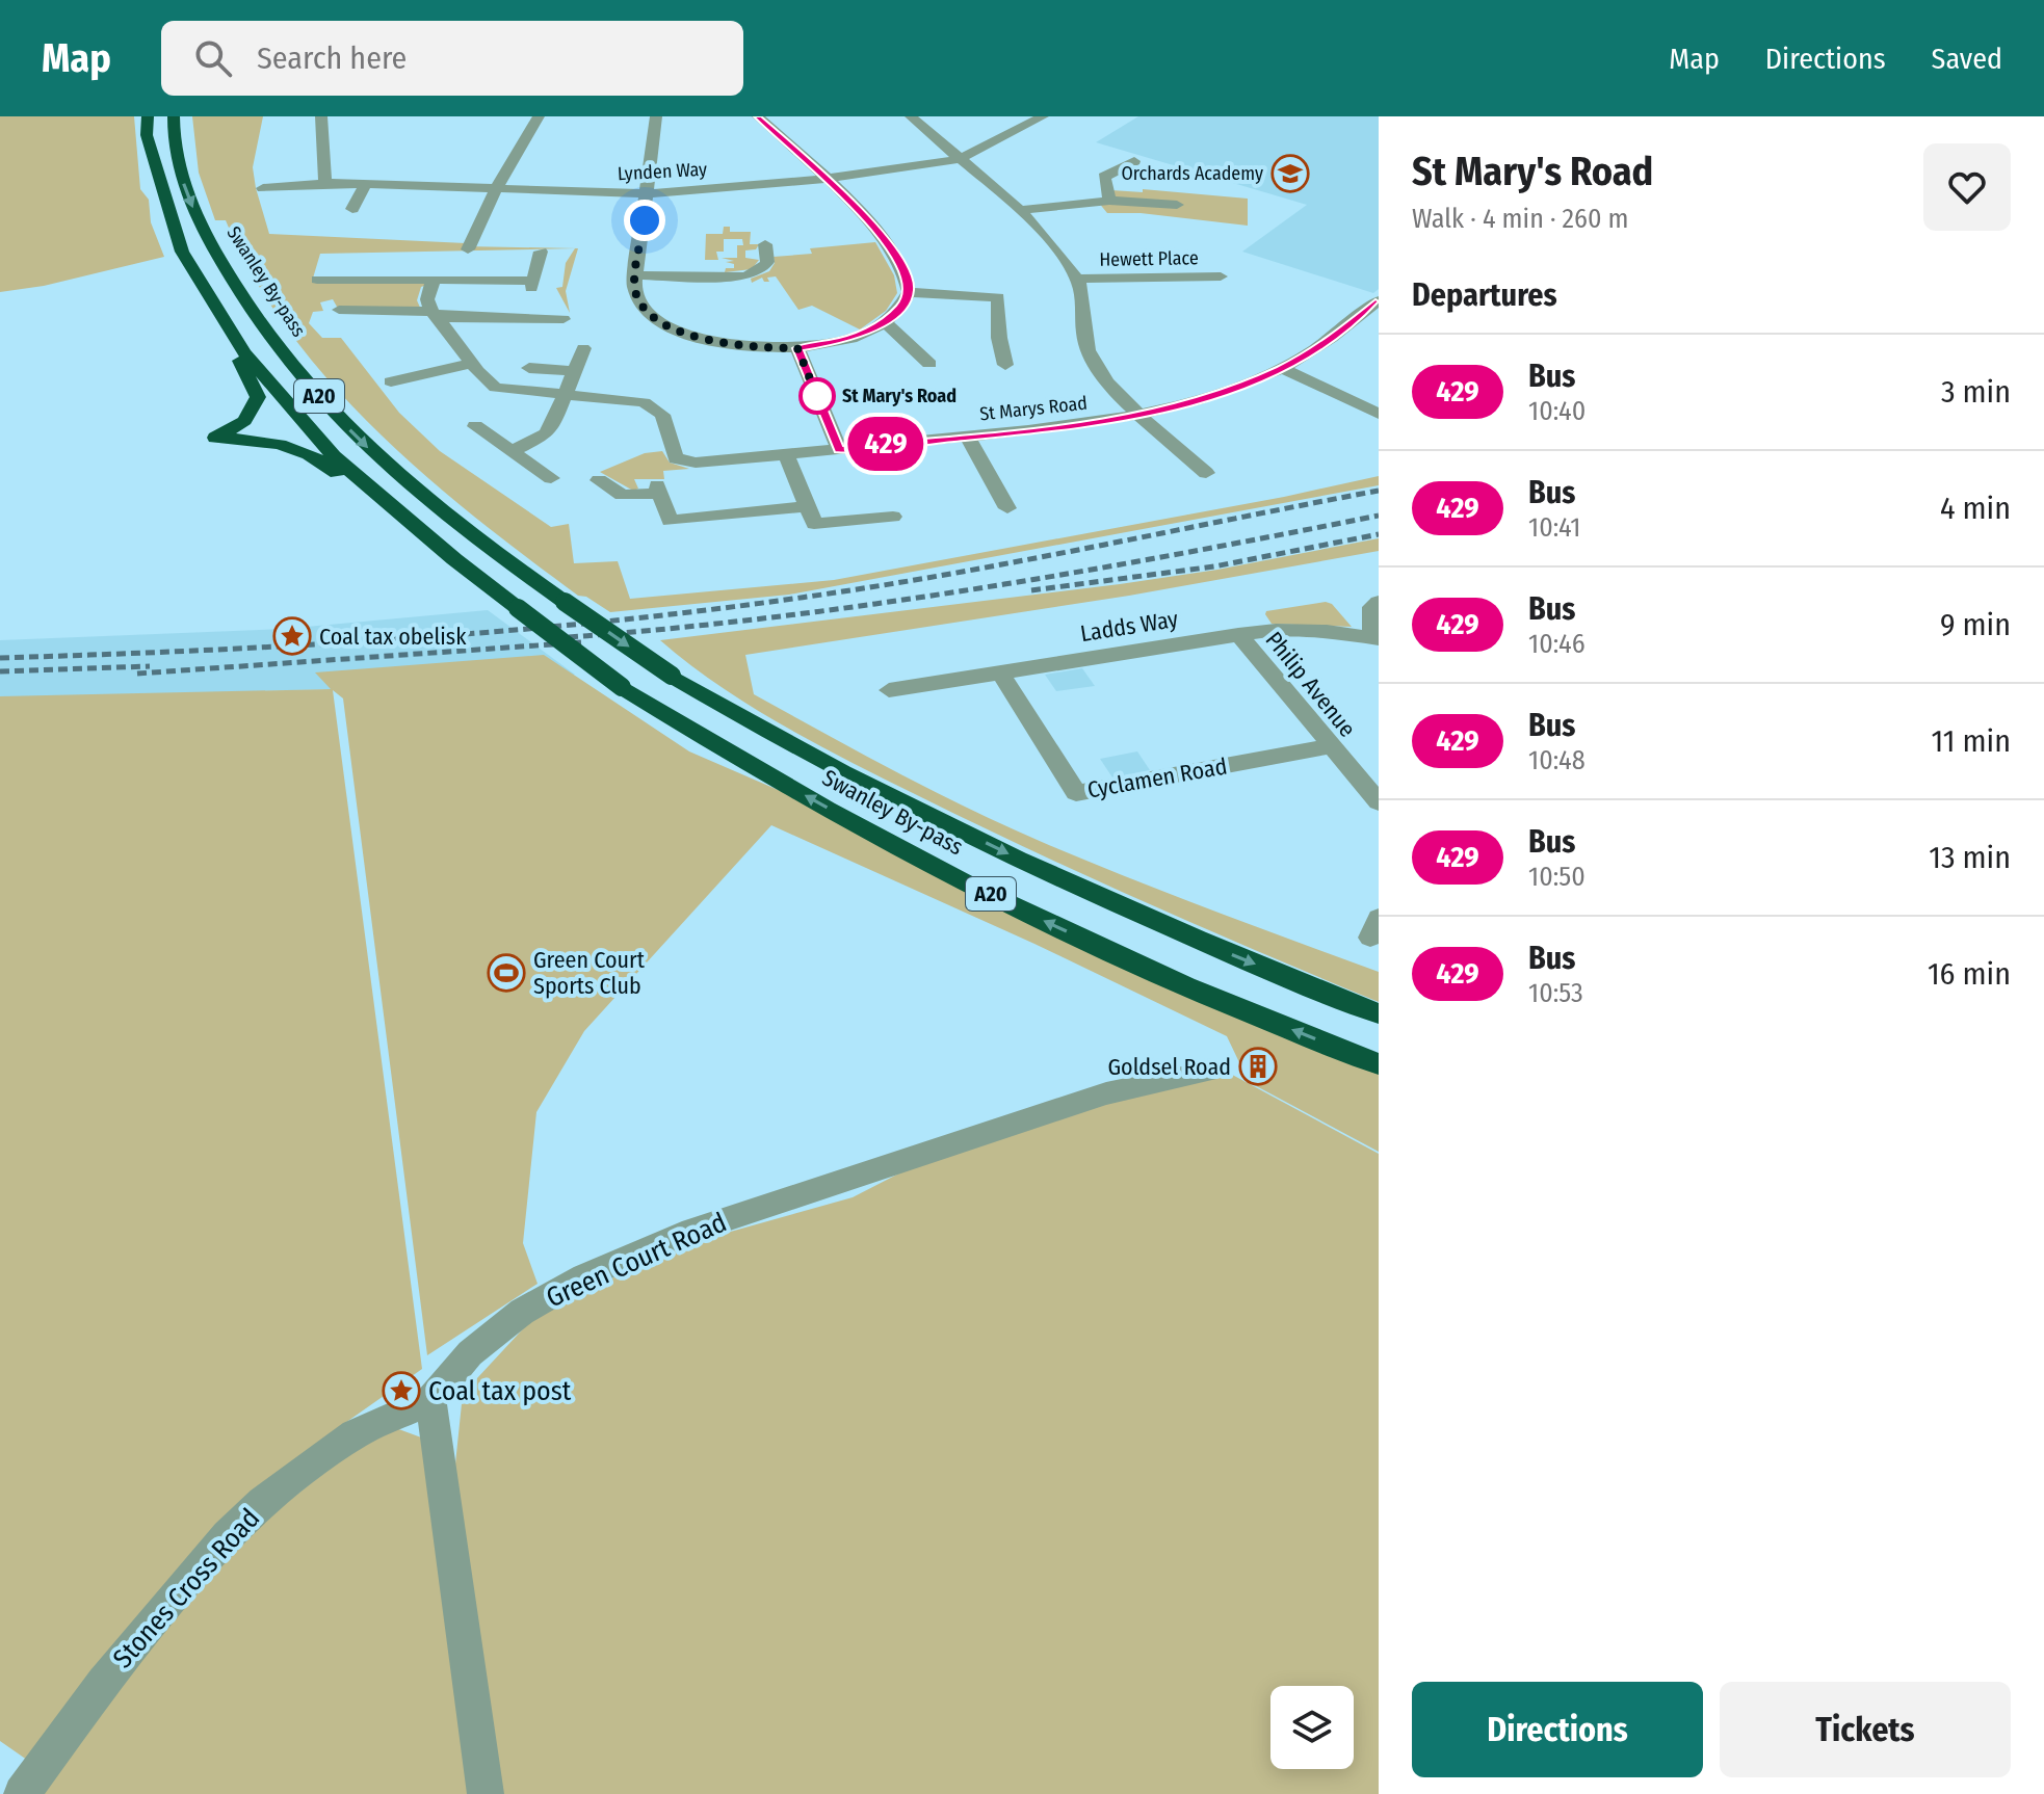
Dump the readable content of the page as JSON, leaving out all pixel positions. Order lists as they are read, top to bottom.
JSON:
{
  "streets": {
    "highway": ["Swanley By-pass", "A20"],
    "street": [
      "Lynden Way",
      "Hewett Place",
      "St Marys Road",
      "Ladds Way",
      "Philip Avenue",
      "Cyclamen Road",
      "Green Court Road",
      "Stones Cross Road"
    ]
  },
  "crossings": [
    ["Swanley By-pass", "A20"],
    ["Ladds Way", "Philip Avenue"],
    ["Ladds Way", "Cyclamen Road"],
    ["Philip Avenue", "Cyclamen Road"],
    ["Green Court Road", "Stones Cross Road"]
  ],
  "places": {
    "school or university": ["Orchards Academy"],
    "other": ["St Mary's Road"],
    "place": ["Coal tax obelisk", "Coal tax post"],
    "sports": ["Green Court Sports Club"],
    "building": ["Goldsel Road"]
  },
  "lines": ["bus line 429"],
  "page": {
    "header": "Map",
    "search": "Search here",
    "nav": ["Map", "Directions", "Saved"],
    "on_map": "429",
    "heading": [
      ["St Mary's Road", "Walk · 4 min · 260 m"],
      "Departures"
    ],
    "list": [
      {
        "mark": "429",
        "name": "Bus",
        "note": "10:40",
        "value": "3 min"
      },
      {
        "mark": "429",
        "name": "Bus",
        "note": "10:41",
        "value": "4 min"
      },
      {
        "mark": "429",
        "name": "Bus",
        "note": "10:46",
        "value": "9 min"
      },
      {
        "mark": "429",
        "name": "Bus",
        "note": "10:48",
        "value": "11 min"
      },
      {
        "mark": "429",
        "name": "Bus",
        "note": "10:50",
        "value": "13 min"
      },
      {
        "mark": "429",
        "name": "Bus",
        "note": "10:53",
        "value": "16 min"
      }
    ],
    "buttons": ["Directions", "Tickets"]
  }
}
